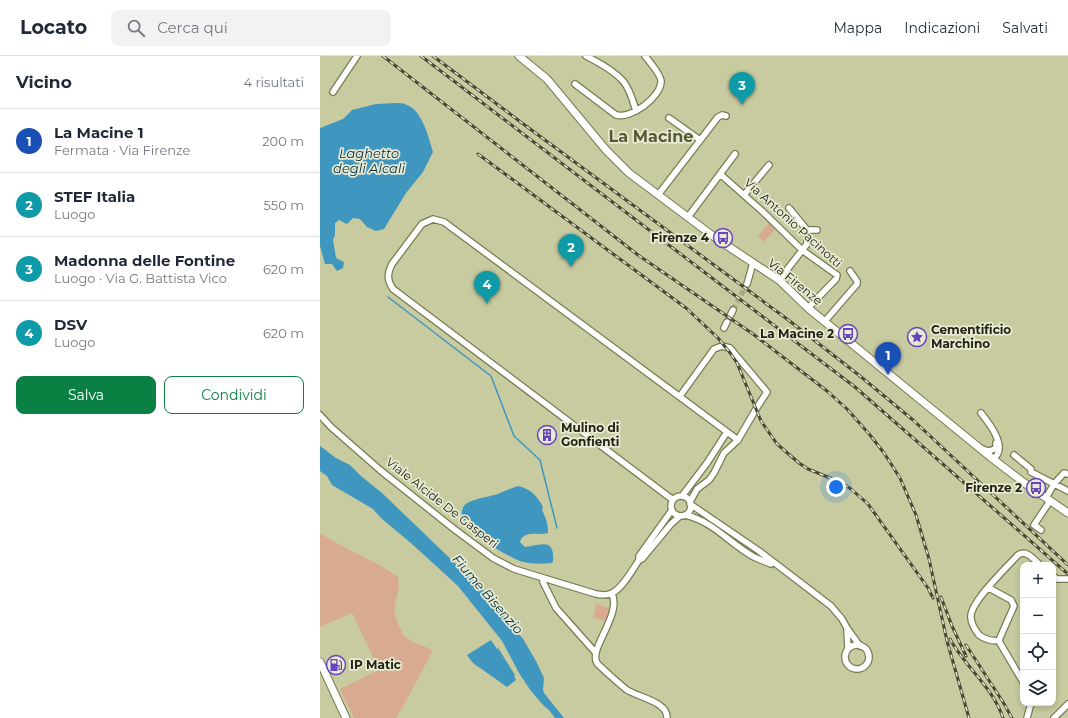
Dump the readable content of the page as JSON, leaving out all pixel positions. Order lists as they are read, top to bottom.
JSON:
{
  "streets": {
    "main road": ["Via Firenze"],
    "street": ["Via Antonio Pacinotti", "Viale Alcide De Gasperi"]
  },
  "crossings": [
    ["Via Antonio Pacinotti", "Via Firenze"]
  ],
  "districts": ["La Macine"],
  "water": ["Laghetto degli Alcali", "Fiume Bisenzio"],
  "places": {
    "bus stop": ["Firenze 4", "La Macine 2", "Firenze 2"],
    "place": ["Cementificio Marchino"],
    "building": ["Mulino di Gonfienti"],
    "fuel station": ["IP Matic"]
  },
  "page": {
    "header": "Locato",
    "search": "Cerca qui",
    "nav": ["Mappa", "Indicazioni", "Salvati"],
    "heading": ["Vicino", "4 risultati"],
    "pins": [
      "3",
      "2",
      "4",
      "1"
    ],
    "list": [
      {
        "mark": "1",
        "name": "La Macine 1",
        "note": "Fermata · Via Firenze",
        "value": "200 m"
      },
      {
        "mark": "2",
        "name": "STEF Italia",
        "note": "Luogo",
        "value": "550 m"
      },
      {
        "mark": "3",
        "name": "Madonna delle Fontine",
        "note": "Luogo · Via G. Battista Vico",
        "value": "620 m"
      },
      {
        "mark": "4",
        "name": "DSV",
        "note": "Luogo",
        "value": "620 m"
      }
    ],
    "buttons": ["Salva", "Condividi"],
    "map_buttons": ["+", "−"]
  }
}
